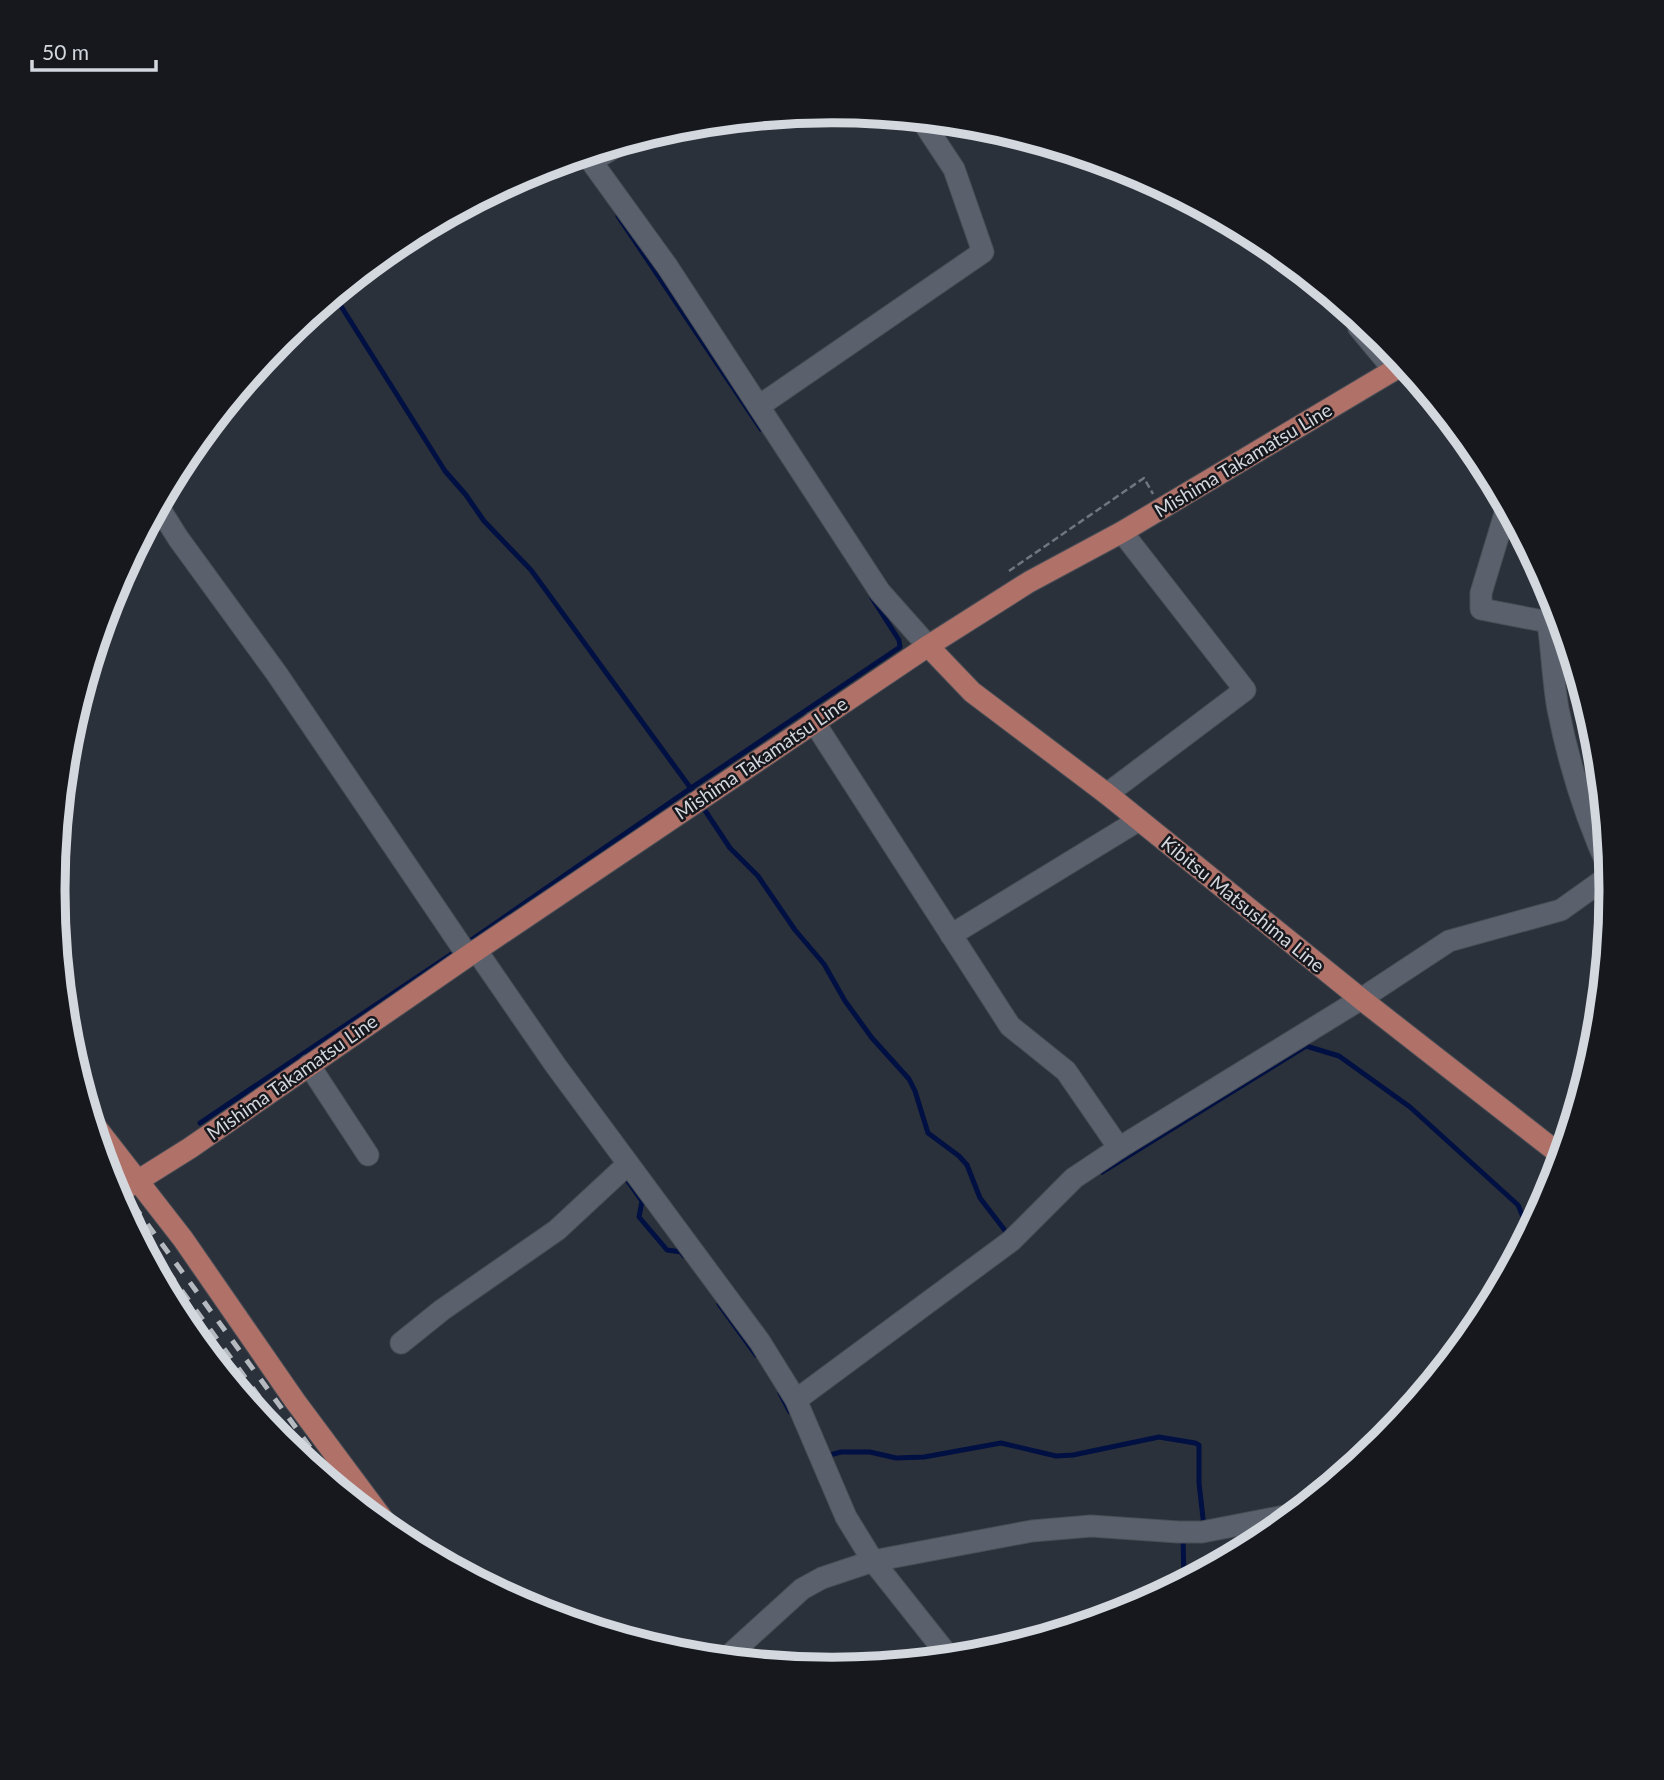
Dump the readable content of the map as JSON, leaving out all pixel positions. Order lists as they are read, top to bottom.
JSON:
{
  "streets": {
    "main road": ["Mishima Takamatsu Line", "Kibitsu Matsushima Line"]
  },
  "crossings": [
    ["Mishima Takamatsu Line", "Kibitsu Matsushima Line"]
  ],
  "scale_bar": "50 m"
}
